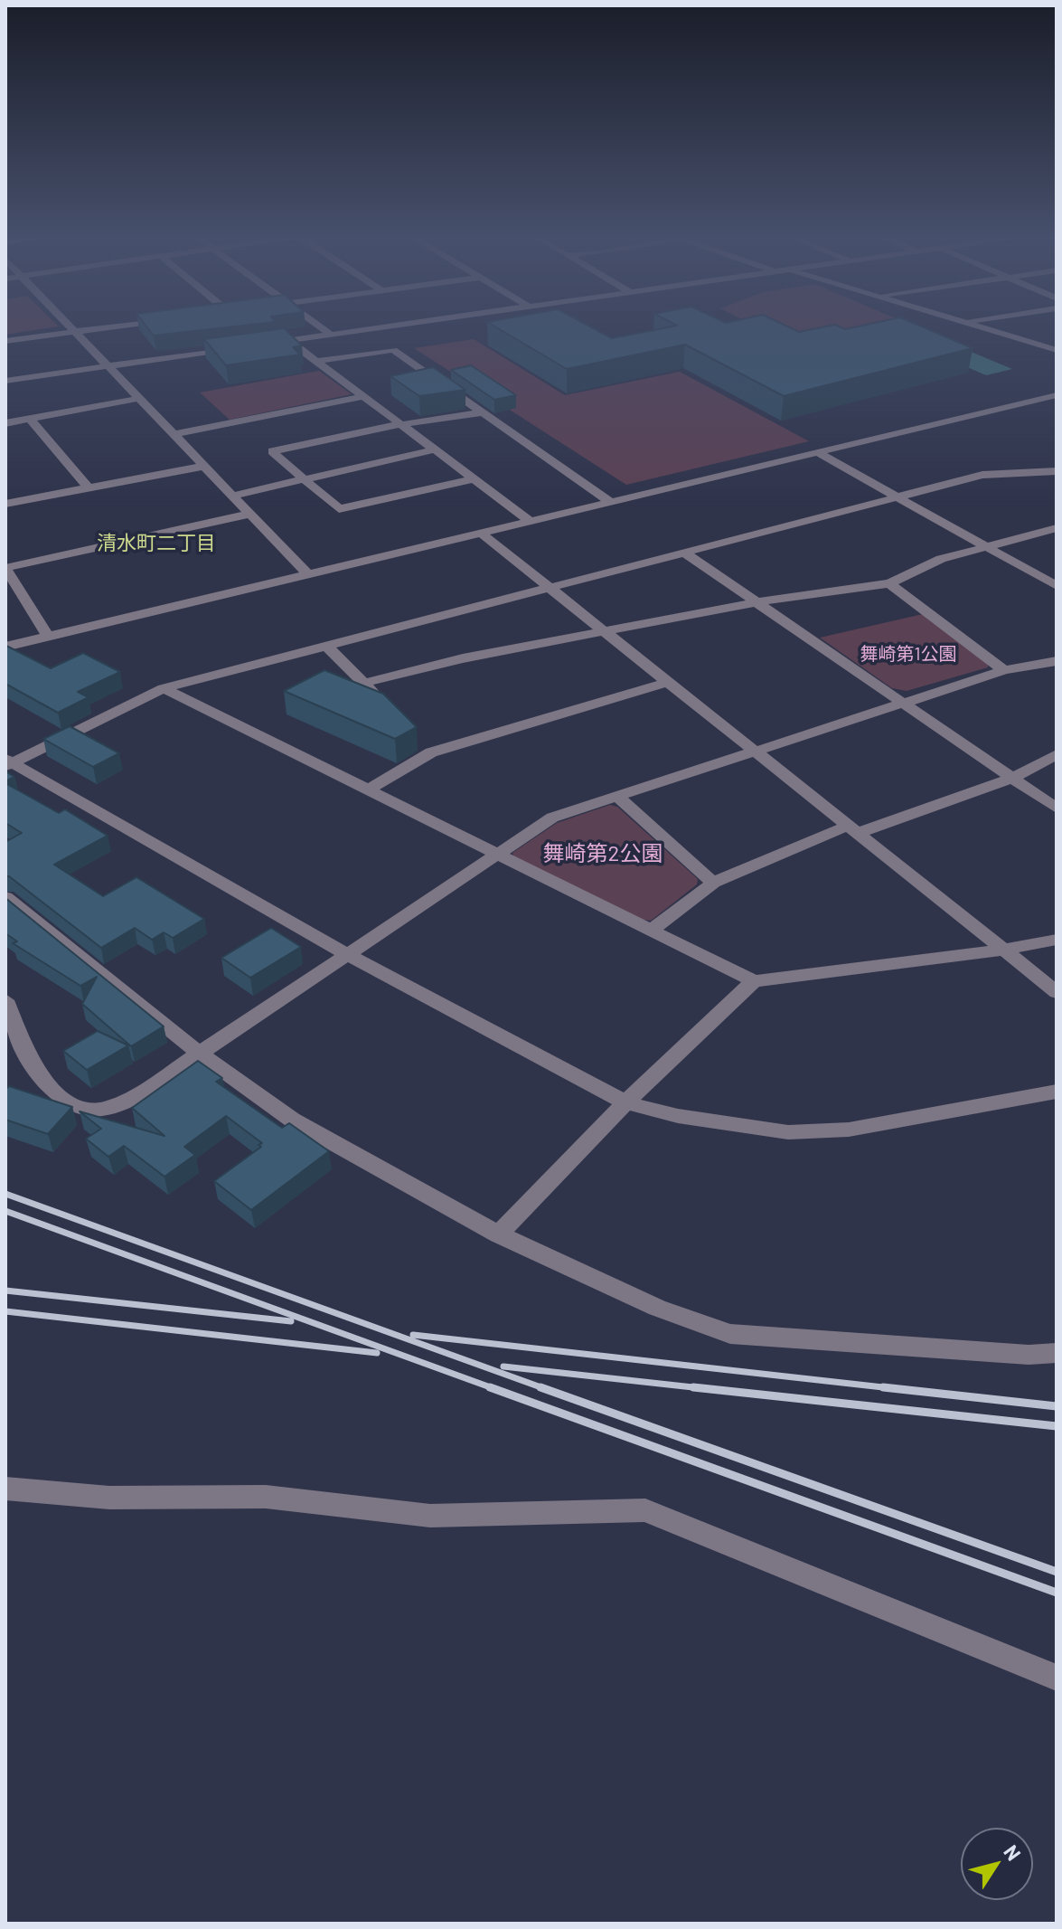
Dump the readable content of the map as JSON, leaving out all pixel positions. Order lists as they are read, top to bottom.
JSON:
{
  "districts": ["清水町二丁目"],
  "parks": ["舞崎第1公園", "舞崎第2公園"],
  "north": "top right"
}
